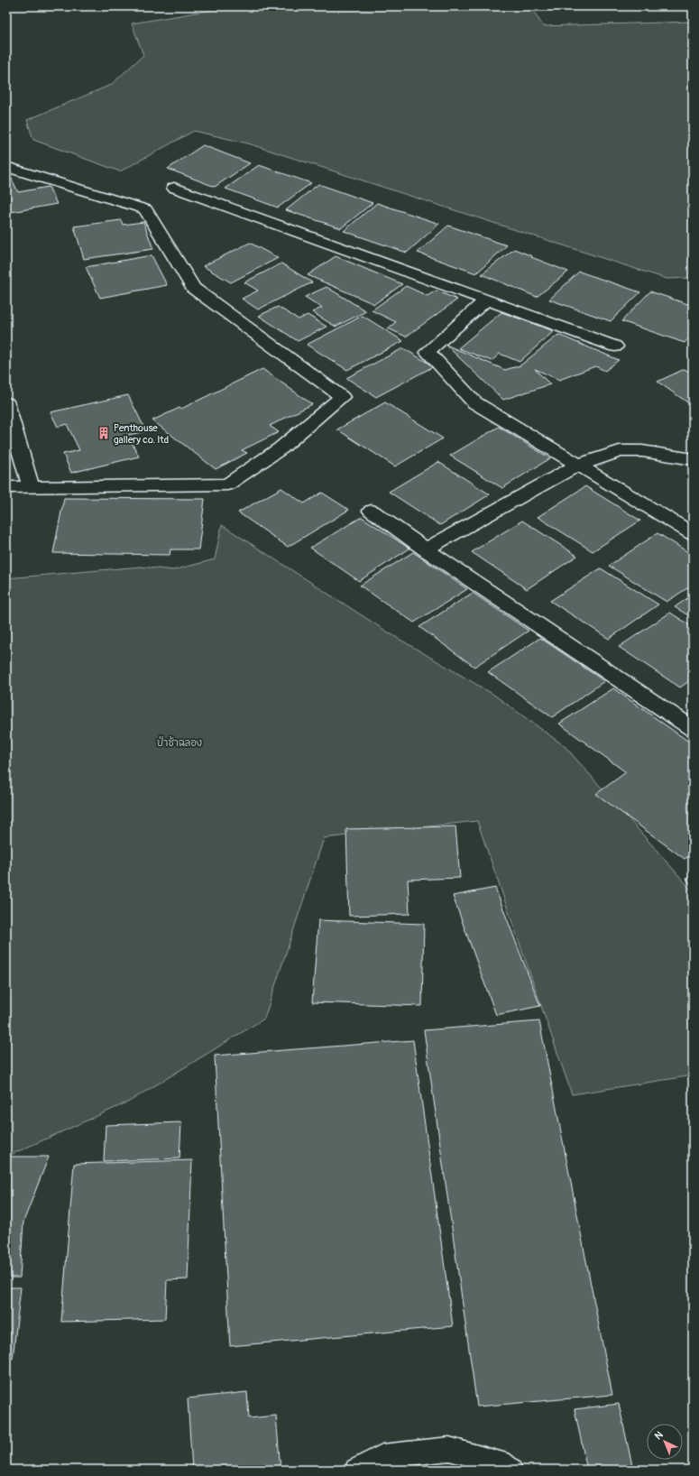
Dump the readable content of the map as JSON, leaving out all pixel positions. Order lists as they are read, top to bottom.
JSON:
{
  "parks": ["ป่าช้าฉลอง"],
  "places": {
    "building": ["Penthouse gallery co. ltd"]
  },
  "north": "top left"
}
